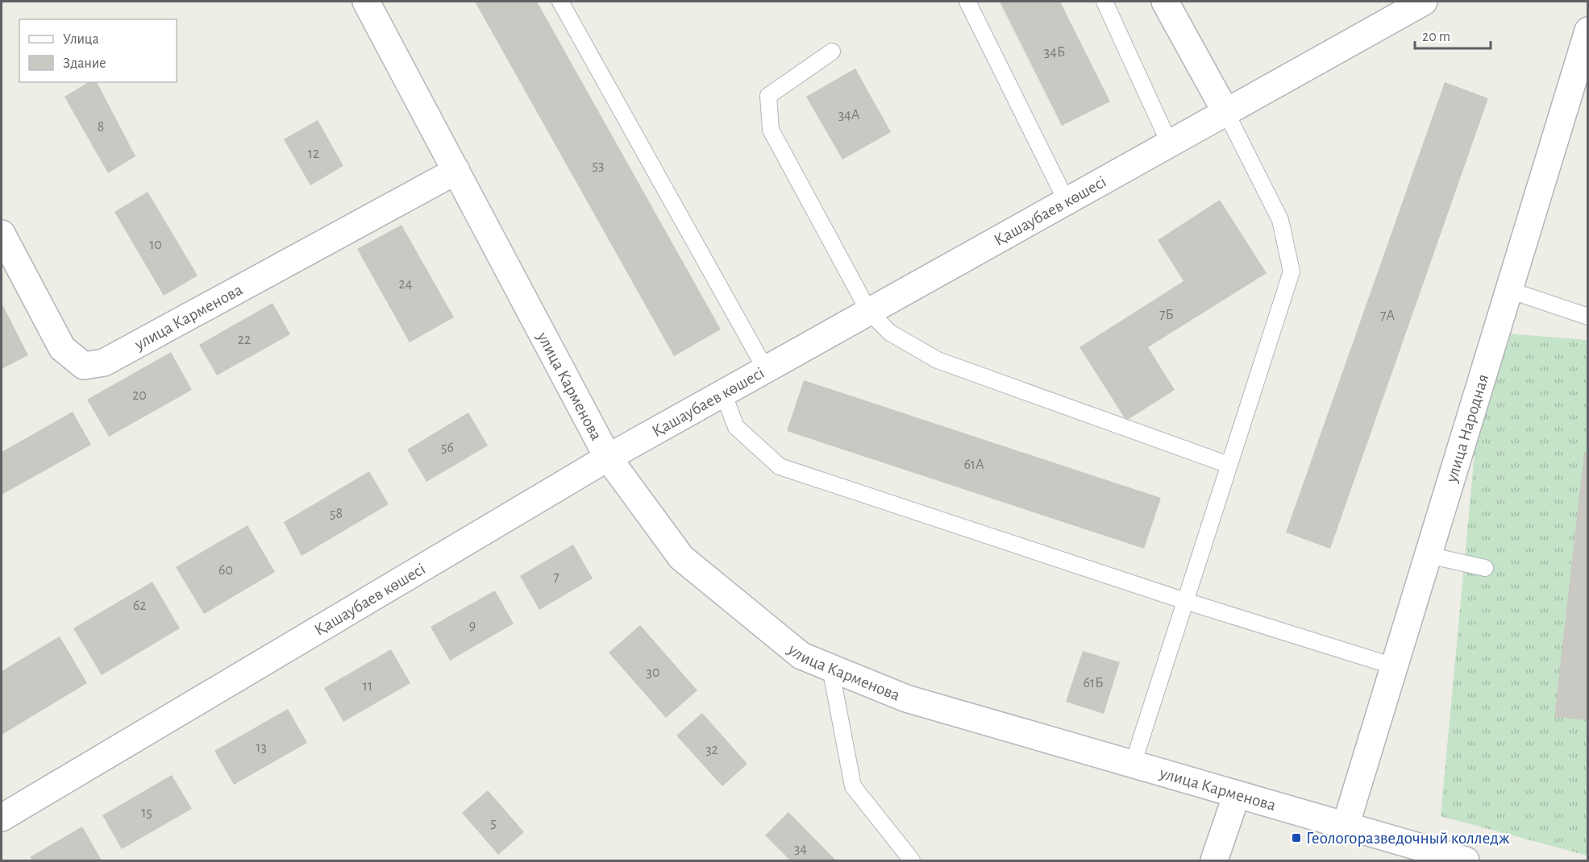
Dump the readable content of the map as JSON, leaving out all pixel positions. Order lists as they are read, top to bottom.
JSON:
{
  "streets": {
    "street": ["Қашаубаев көшесі", "улица Карменова", "улица Народная"]
  },
  "crossings": [
    ["Қашаубаев көшесі", "улица Карменова"],
    ["улица Карменова", "улица Народная"]
  ],
  "places": {
    "transit": ["Геологоразведочный колледж"]
  },
  "house_numbers": [
    "34Б",
    "34А",
    "8",
    "12",
    "53",
    "10",
    "24",
    "7Б",
    "7А",
    "22",
    "20",
    "56",
    "61А",
    "58",
    "60",
    "7",
    "62",
    "9",
    "30",
    "61Б",
    "11",
    "13",
    "32",
    "15",
    "5",
    "34"
  ],
  "legend": ["Улица", "Здание"],
  "scale_bar": "20 m"
}
